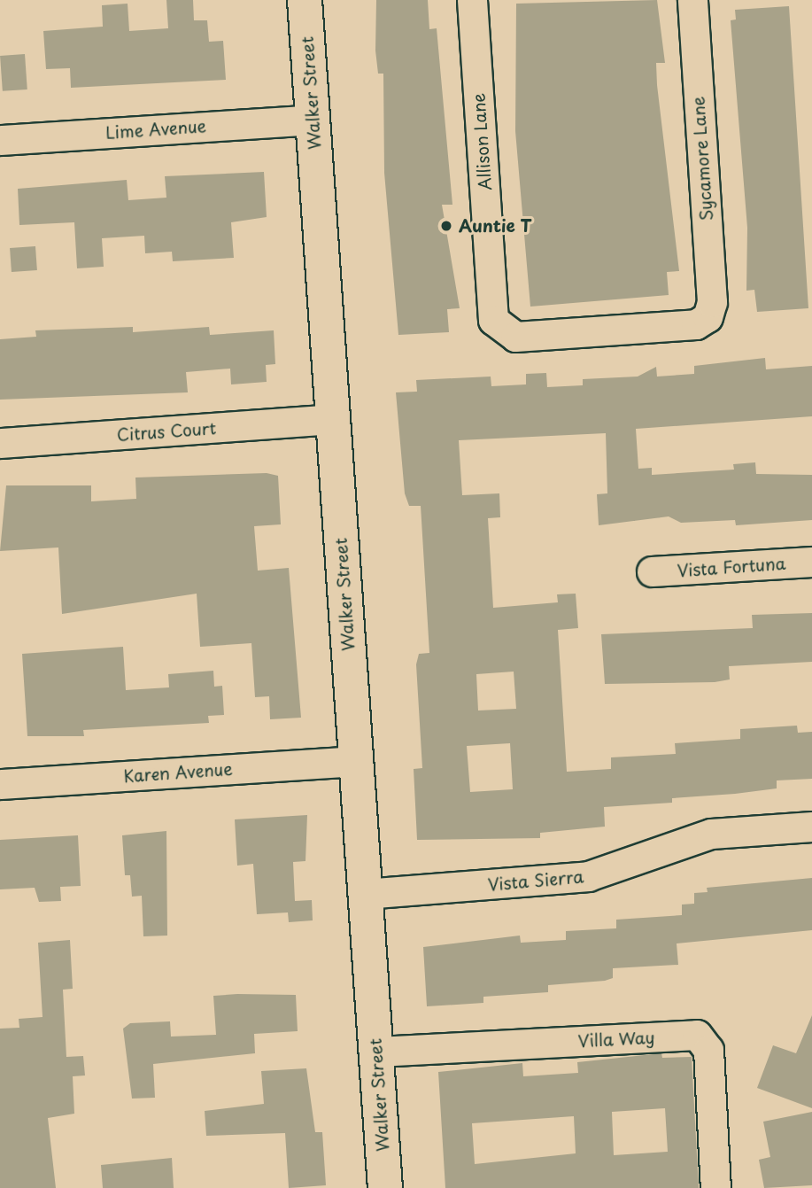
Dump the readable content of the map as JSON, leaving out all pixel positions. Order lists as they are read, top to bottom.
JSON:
{
  "streets": {
    "main road": ["Walker Street"],
    "street": [
      "Lime Avenue",
      "Allison Lane",
      "Sycamore Lane",
      "Citrus Court",
      "Vista Fortuna",
      "Karen Avenue",
      "Vista Sierra",
      "Villa Way"
    ]
  },
  "crossings": [
    ["Walker Street", "Lime Avenue"],
    ["Walker Street", "Citrus Court"],
    ["Walker Street", "Karen Avenue"],
    ["Walker Street", "Vista Sierra"],
    ["Walker Street", "Villa Way"],
    ["Allison Lane", "Sycamore Lane"]
  ],
  "places": ["Auntie T"]
}
